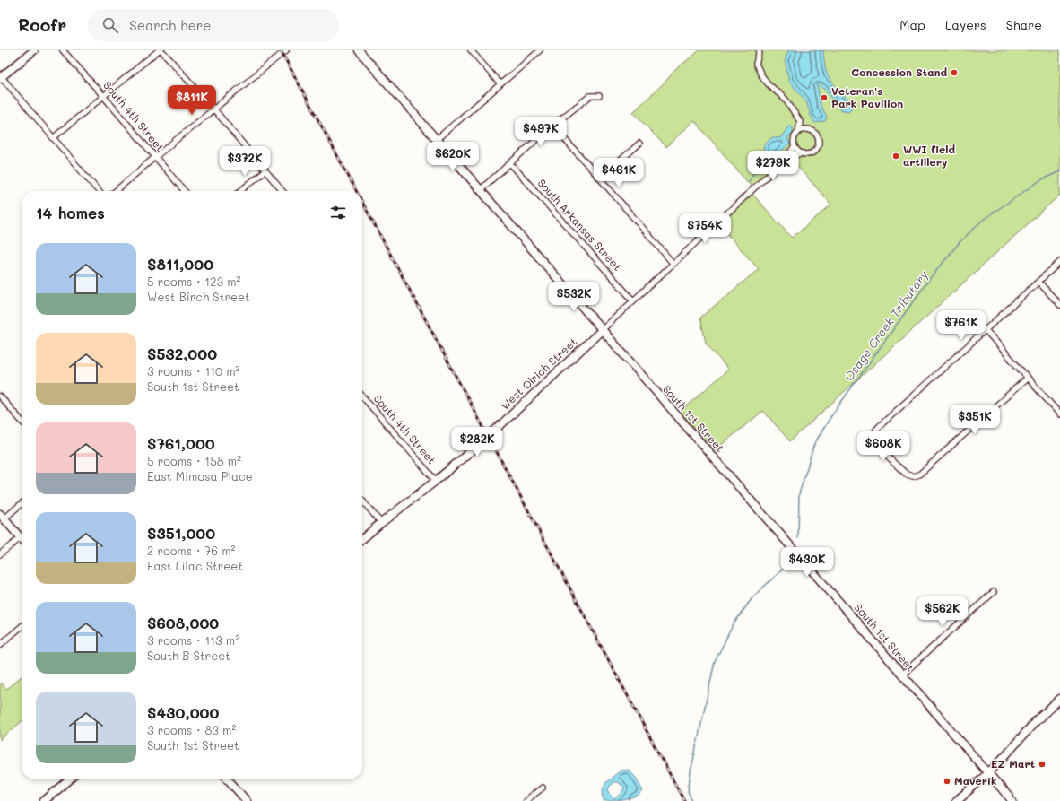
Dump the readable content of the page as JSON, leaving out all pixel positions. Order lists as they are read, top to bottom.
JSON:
{
  "streets": {
    "street": [
      "South 4th Street",
      "South Arkansas Street",
      "West Olrich Street",
      "South 1st Street"
    ]
  },
  "crossings": [
    ["South 4th Street", "West Olrich Street"],
    ["West Olrich Street", "South 1st Street"]
  ],
  "water": ["Osage Creek Tributary"],
  "places": [
    "Concession Stand",
    "Veteran's Park Pavilion",
    "WWI field artillery",
    "EZ Mart",
    "Maverik"
  ],
  "page": {
    "header": "Roofr",
    "search": "Search here",
    "nav": ["Map", "Layers", "Share"],
    "price": [
      "$811K",
      "$497K",
      "$620K",
      "$372K",
      "$279K",
      "$461K",
      "$754K",
      "$532K",
      "$761K",
      "$351K",
      "$282K",
      "$608K",
      "$430K",
      "$562K"
    ],
    "heading": "14 homes",
    "list": [
      {
        "name": "$811,000",
        "note": "5 rooms · 123 m² · West Birch Street"
      },
      {
        "name": "$532,000",
        "note": "3 rooms · 110 m² · South 1st Street"
      },
      {
        "name": "$761,000",
        "note": "5 rooms · 158 m² · East Mimosa Place"
      },
      {
        "name": "$351,000",
        "note": "2 rooms · 76 m² · East Lilac Street"
      },
      {
        "name": "$608,000",
        "note": "3 rooms · 113 m² · South B Street"
      },
      {
        "name": "$430,000",
        "note": "3 rooms · 83 m² · South 1st Street"
      }
    ]
  }
}
